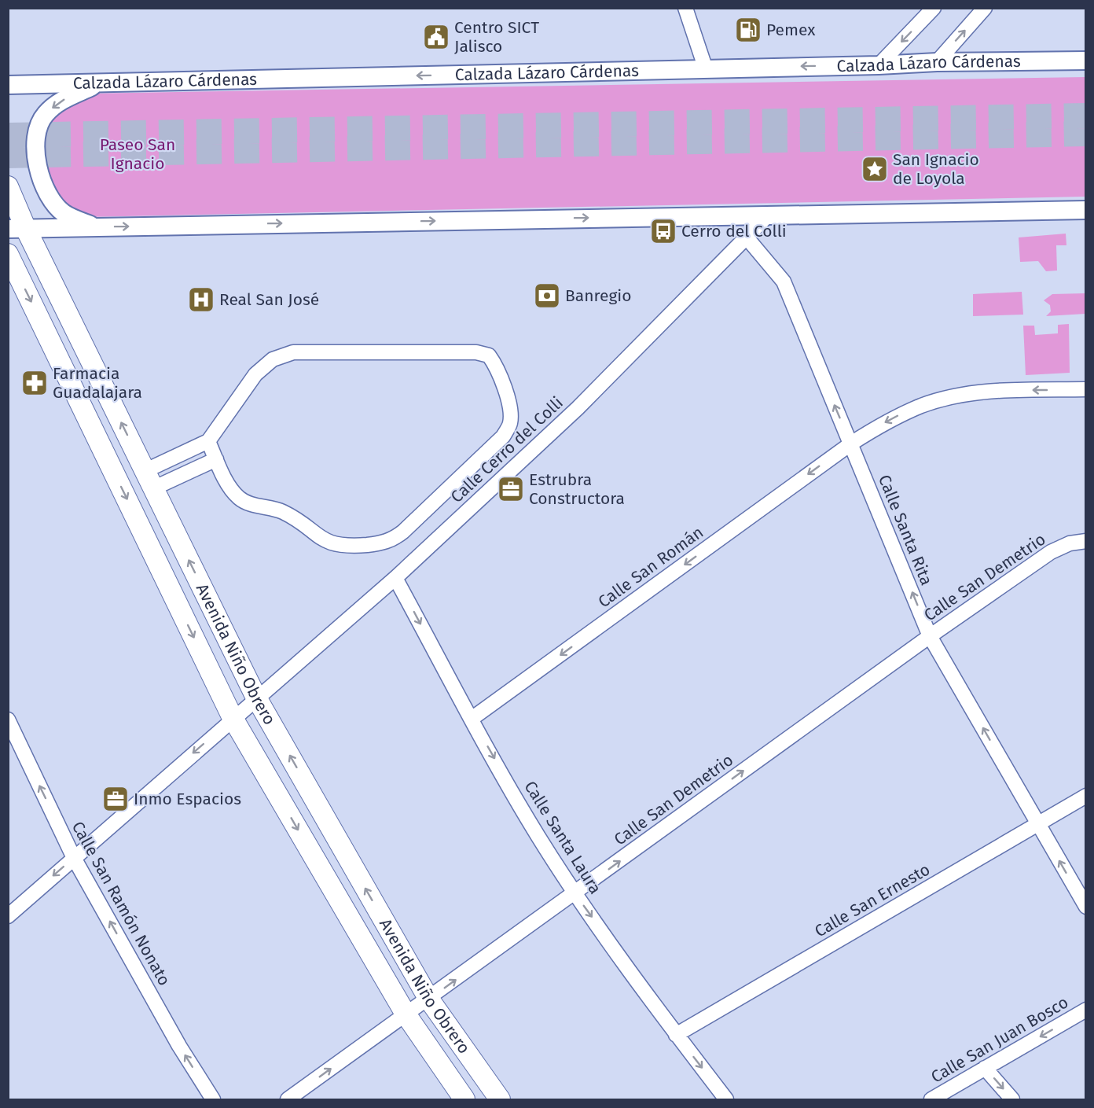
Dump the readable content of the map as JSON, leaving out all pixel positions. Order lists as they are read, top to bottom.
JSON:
{
  "streets": {
    "main road": ["Avenida Niño Obrero"],
    "street": [
      "Calzada Lázaro Cárdenas",
      "Calle Cerro del Colli",
      "Calle Santa Rita",
      "Calle San Román",
      "Calle San Demetrio",
      "Calle Santa Laura",
      "Calle San Ernesto",
      "Calle San Ramón Nonato",
      "Calle San Juan Bosco"
    ]
  },
  "crossings": [
    ["Calle Cerro del Colli", "Calle Santa Rita"],
    ["Calle Cerro del Colli", "Avenida Niño Obrero"],
    ["Calle Cerro del Colli", "Calle Santa Laura"],
    ["Calle Cerro del Colli", "Calle San Ramón Nonato"],
    ["Calle Santa Rita", "Calle San Román"],
    ["Calle Santa Rita", "Calle San Demetrio"],
    ["Calle Santa Rita", "Calle San Ernesto"],
    ["Calle San Román", "Calle Santa Laura"],
    ["Calle San Demetrio", "Avenida Niño Obrero"],
    ["Calle San Demetrio", "Calle Santa Laura"],
    ["Calle Santa Laura", "Calle San Ernesto"]
  ],
  "one_way": [
    "Calle Santa Rita",
    "Calle San Román",
    "Calle San Demetrio",
    "Calle Santa Laura",
    "Calle San Ramón Nonato",
    "Calle San Juan Bosco"
  ],
  "parks": ["Paseo San Ignacio"],
  "places": {
    "fuel station": ["Pemex"],
    "public building": ["Centro SICT Jalisco"],
    "place": ["San Ignacio de Loyola"],
    "bus stop": ["Cerro del Colli"],
    "bank": ["Banregio"],
    "hospital": ["Real San José"],
    "pharmacy": ["Farmacia Guadalajara"],
    "office": ["Estrubra Constructora", "Inmo Espacios"]
  }
}
